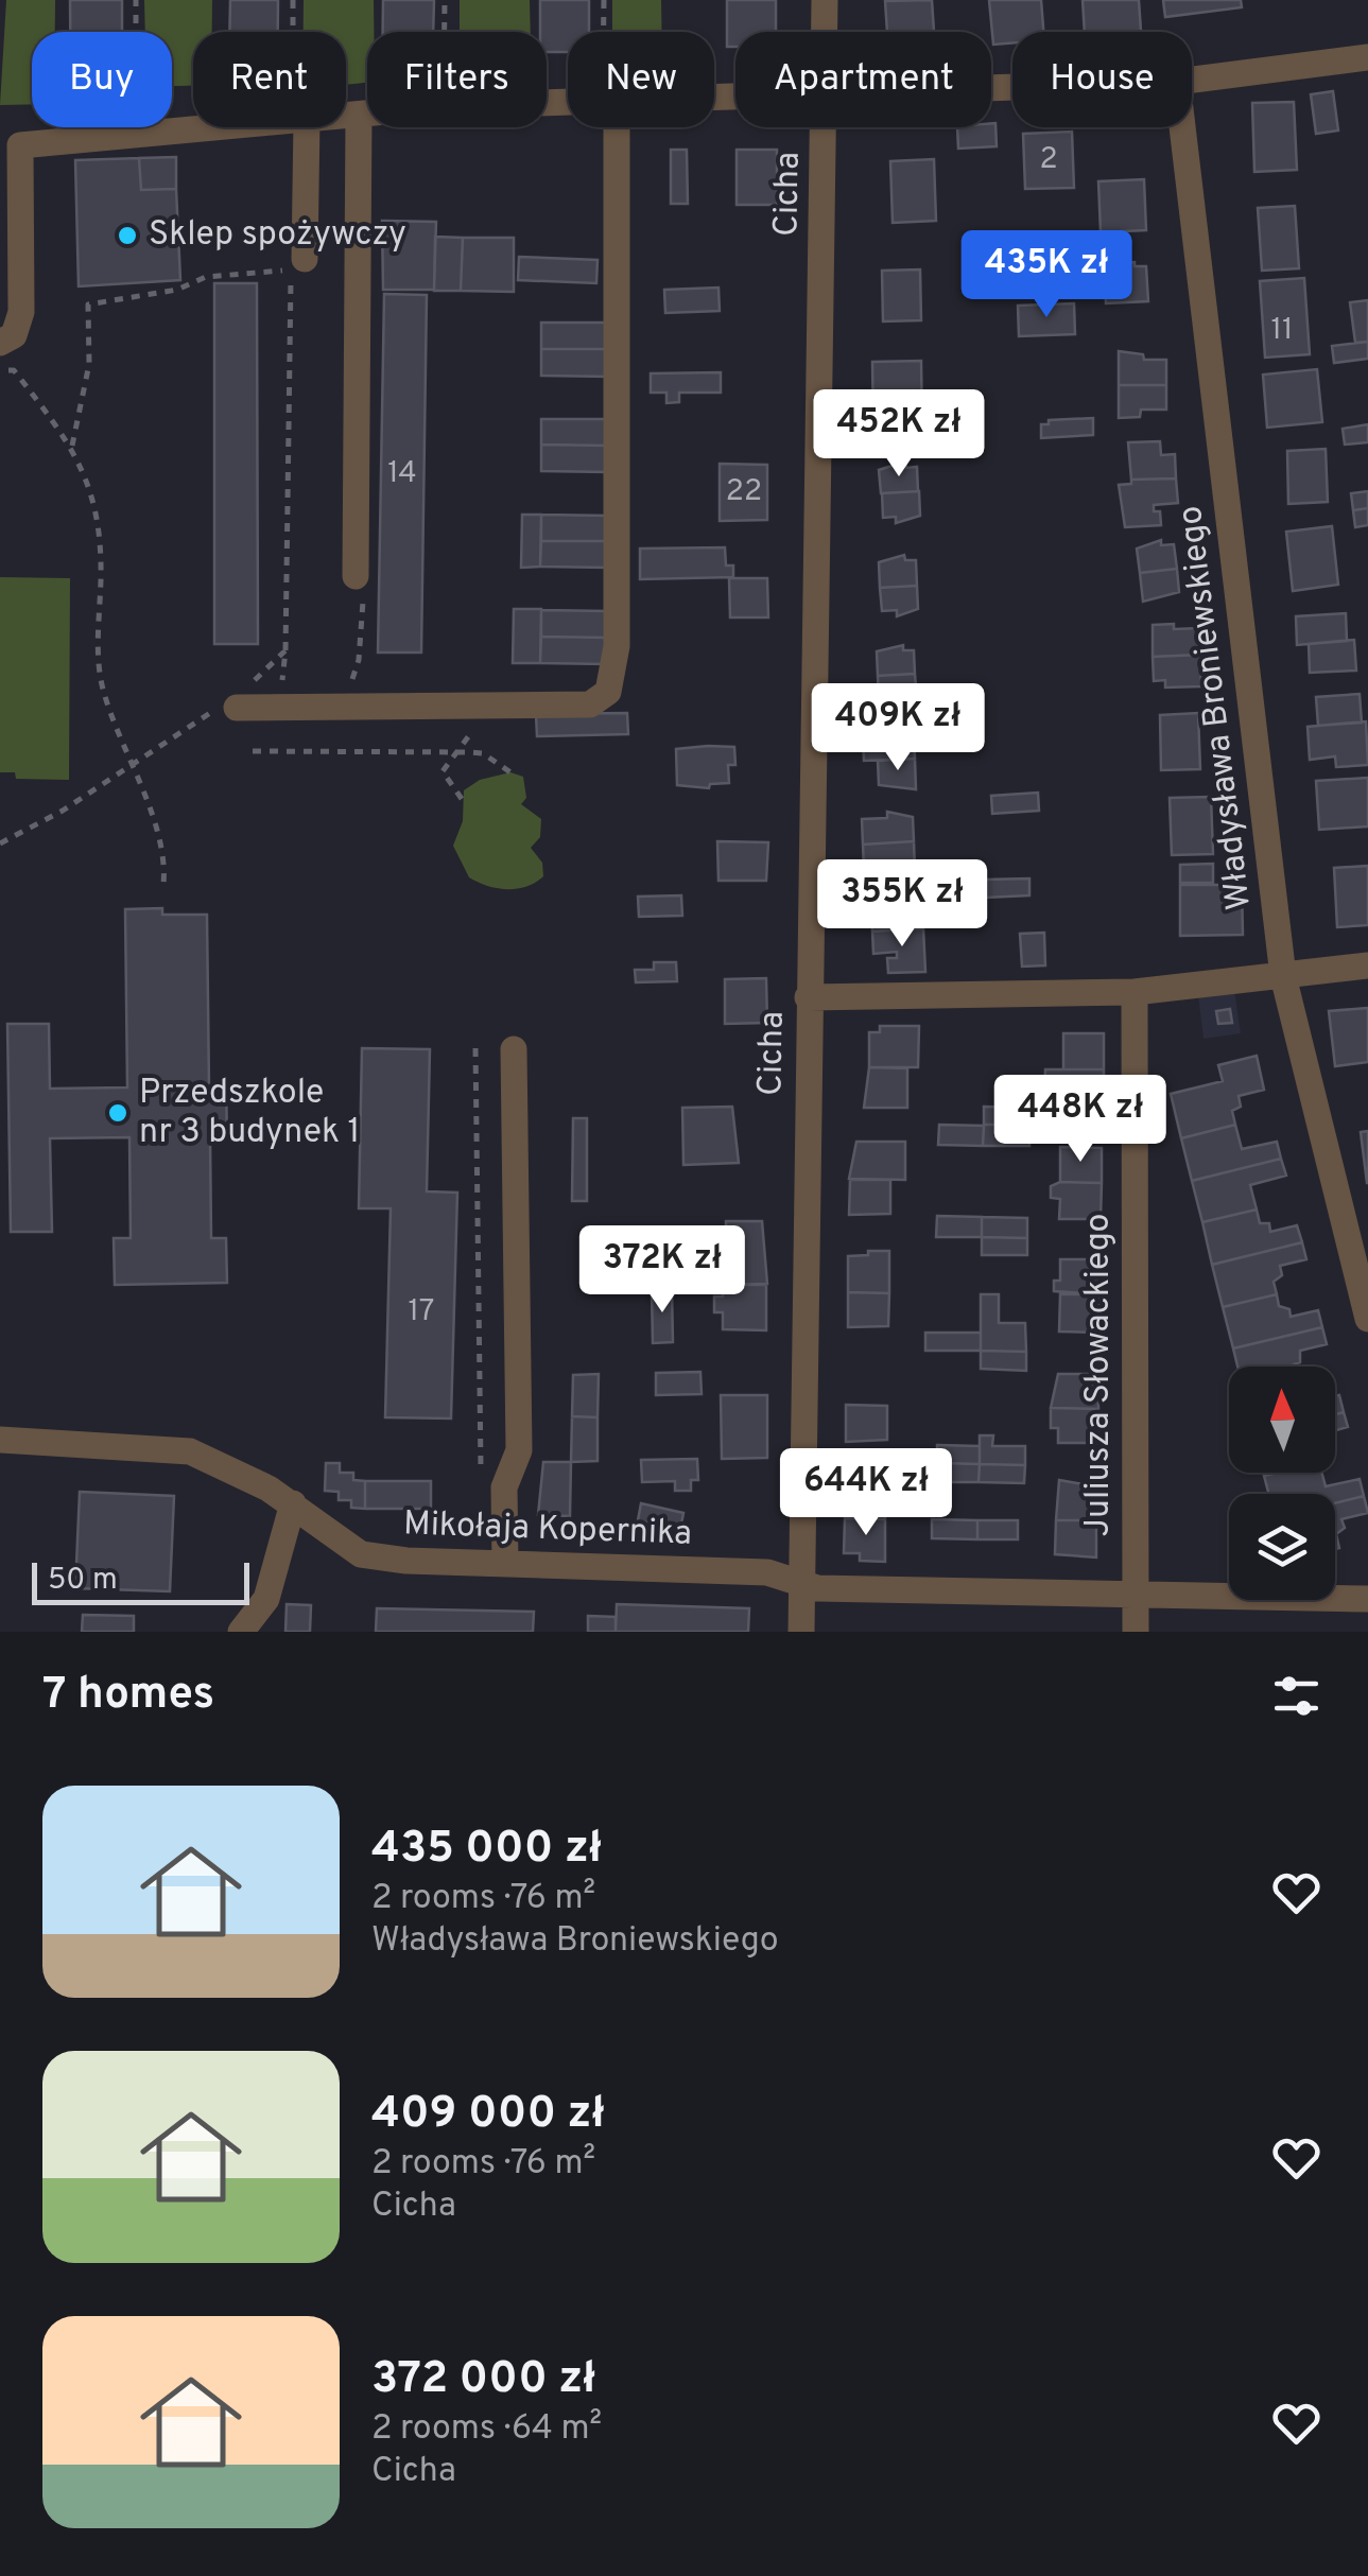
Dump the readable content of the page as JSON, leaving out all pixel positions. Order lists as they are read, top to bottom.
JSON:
{
  "streets": {
    "street": [
      "Cicha",
      "Władysława Broniewskiego",
      "Juliusza Słowackiego",
      "Mikołaja Kopernika"
    ]
  },
  "crossings": [
    ["Cicha", "Mikołaja Kopernika"],
    ["Juliusza Słowackiego", "Mikołaja Kopernika"]
  ],
  "places": ["Sklep spożywczy", "Przedszkole nr 3 budynek 1"],
  "house_numbers": [
    "2",
    "11",
    "14",
    "22",
    "17"
  ],
  "scale_bar": "50 m",
  "north": "top",
  "page": {
    "chip": [
      "Buy",
      "Rent",
      "Filters",
      "New",
      "Apartment",
      "House"
    ],
    "price": [
      "435K zł",
      "452K zł",
      "409K zł",
      "355K zł",
      "448K zł",
      "372K zł",
      "644K zł"
    ],
    "scale": "50 m",
    "heading": "7 homes",
    "list": [
      {
        "name": "435 000 zł",
        "note": "2 rooms · 76 m² · Władysława Broniewskiego"
      },
      {
        "name": "409 000 zł",
        "note": "2 rooms · 76 m² · Cicha"
      },
      {
        "name": "372 000 zł",
        "note": "2 rooms · 64 m² · Cicha"
      }
    ]
  }
}
